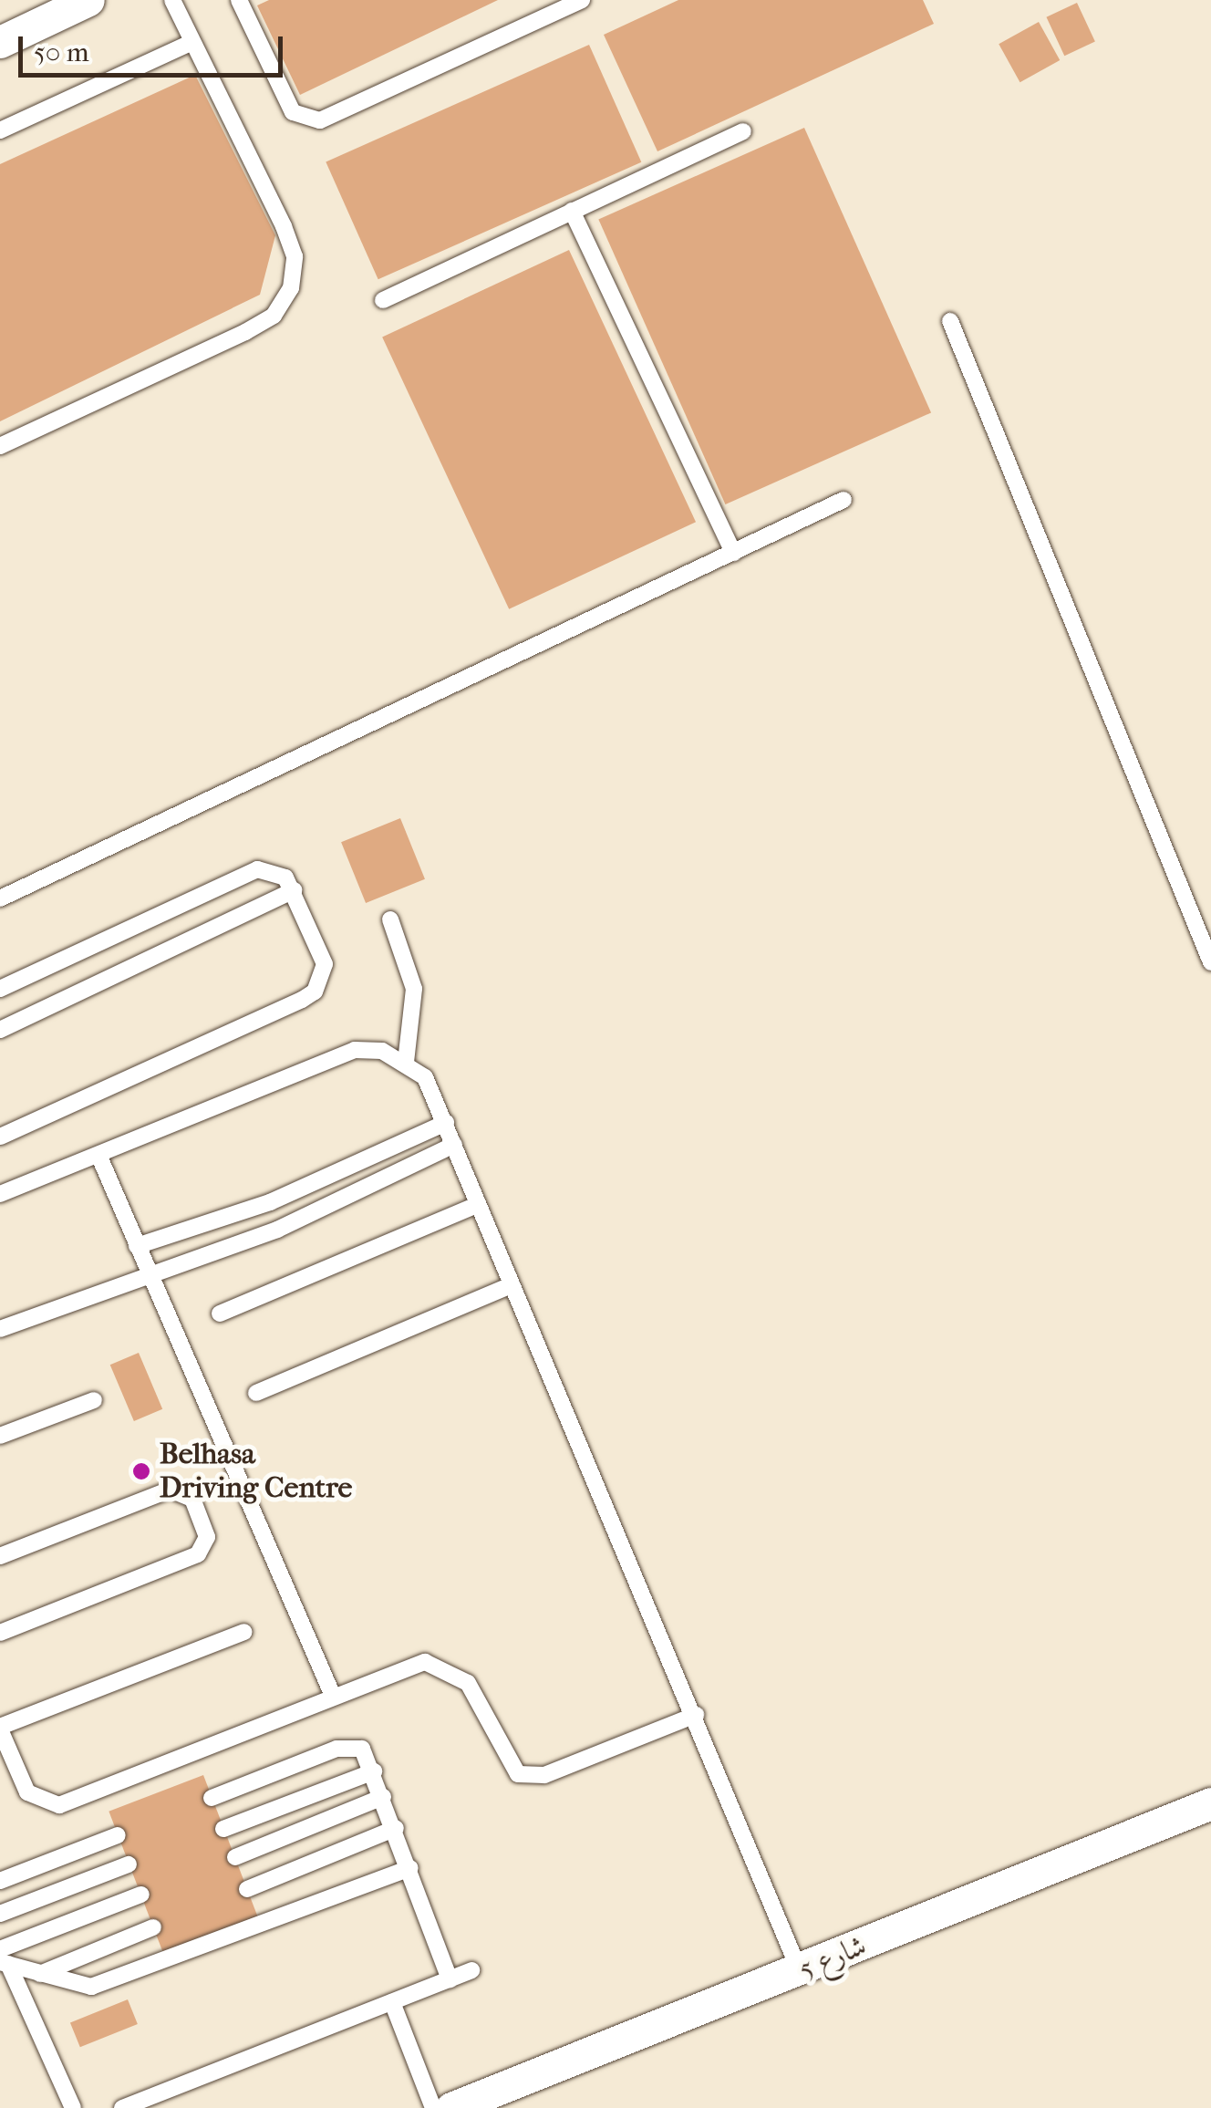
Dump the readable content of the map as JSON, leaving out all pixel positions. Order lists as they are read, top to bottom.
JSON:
{
  "streets": {
    "street": ["شارع 5"]
  },
  "places": ["Belhasa Driving Centre"],
  "scale_bar": "50 m"
}
